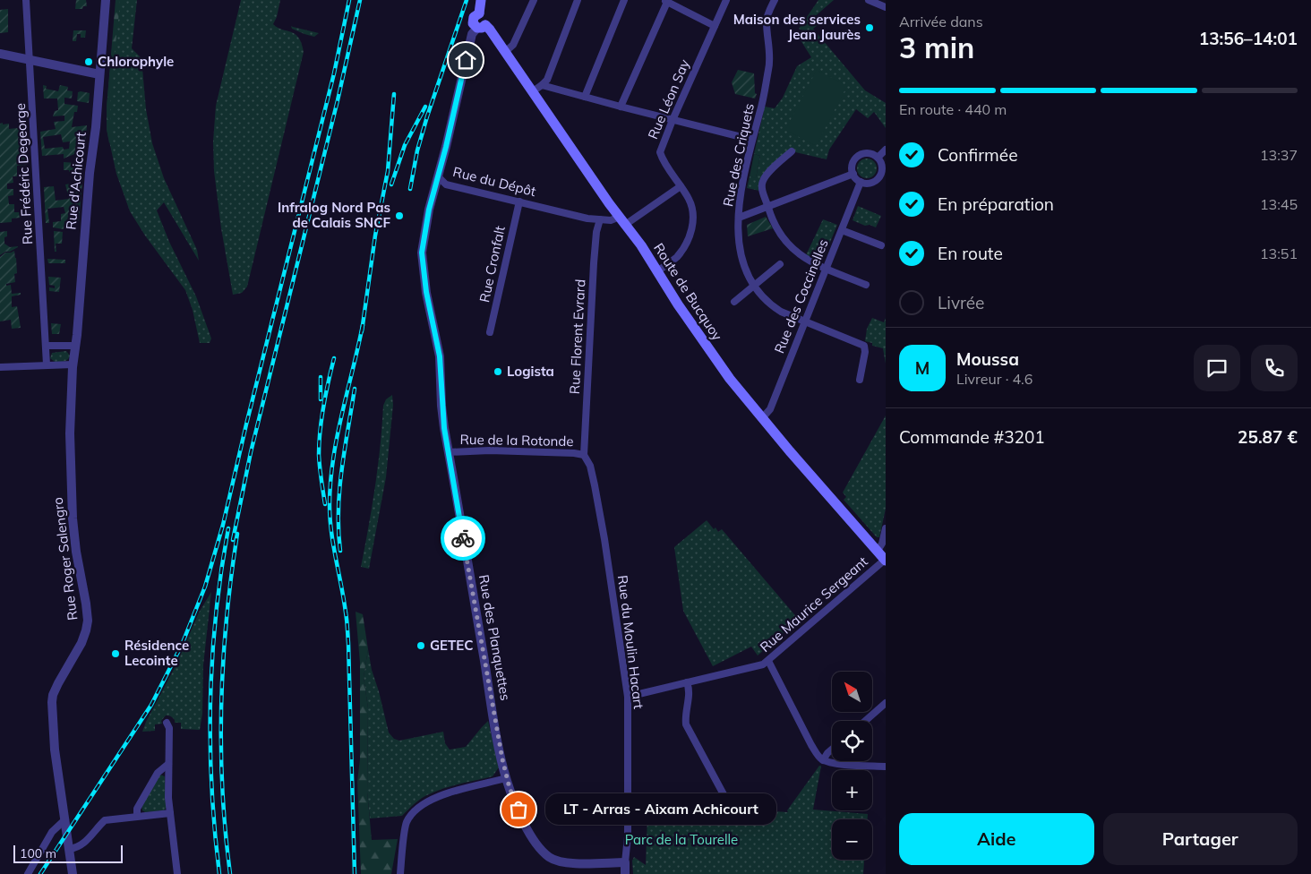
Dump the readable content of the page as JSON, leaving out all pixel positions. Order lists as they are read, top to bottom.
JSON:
{
  "streets": {
    "main road": ["Route de Bucquoy"],
    "street": [
      "Rue Léon Say",
      "Rue des Criquets",
      "Rue Frédéric Degeorge",
      "Rue d'Achicourt",
      "Rue du Dépôt",
      "Rue Cronfalt",
      "Rue des Coccinelles",
      "Rue Florent Evrard",
      "Rue de la Rotonde",
      "Rue Roger Salengro",
      "Rue Maurice Sergeant",
      "Rue des Planquettes",
      "Rue du Moulin Hacart"
    ]
  },
  "crossings": [
    ["Rue Léon Say", "Route de Bucquoy"],
    ["Rue des Criquets", "Rue des Coccinelles"],
    ["Rue d'Achicourt", "Rue Roger Salengro"],
    ["Rue du Dépôt", "Rue Cronfalt"],
    ["Rue du Dépôt", "Route de Bucquoy"],
    ["Rue du Dépôt", "Rue Florent Evrard"],
    ["Rue du Dépôt", "Rue des Planquettes"],
    ["Route de Bucquoy", "Rue des Coccinelles"],
    ["Route de Bucquoy", "Rue Maurice Sergeant"],
    ["Rue Florent Evrard", "Rue de la Rotonde"],
    ["Rue Florent Evrard", "Rue du Moulin Hacart"],
    ["Rue de la Rotonde", "Rue des Planquettes"],
    ["Rue de la Rotonde", "Rue du Moulin Hacart"],
    ["Rue Maurice Sergeant", "Rue du Moulin Hacart"],
    ["Rue des Planquettes", "Rue du Moulin Hacart"]
  ],
  "parks": ["Parc de la Tourelle"],
  "places": [
    "Maison des services Jean Jaurès",
    "Chlorophyle",
    "Infralog Nord Pas de Calais SNCF",
    "Logista",
    "GETEC",
    "Résidence Lecointe",
    "LT - Arras - Aixam Achicourt"
  ],
  "scale_bar": "100 m",
  "north": "top left",
  "page": {
    "heading": ["3 min", "Arrivée dans", "13:56–14:01"],
    "panel": [
      "Moussa",
      "Livreur · 4.6",
      "Commande #3201",
      "25.87 €"
    ],
    "bar": "En route · 440 m",
    "list": [
      ["Confirmée", "13:37"],
      ["En préparation", "13:45"],
      ["En route", "13:51"],
      "Livrée"
    ],
    "round": "M",
    "map_buttons": ["+", "−"],
    "bubble": "LT - Arras - Aixam Achicourt",
    "buttons": ["Aide", "Partager"],
    "scale": "100 m"
  }
}
